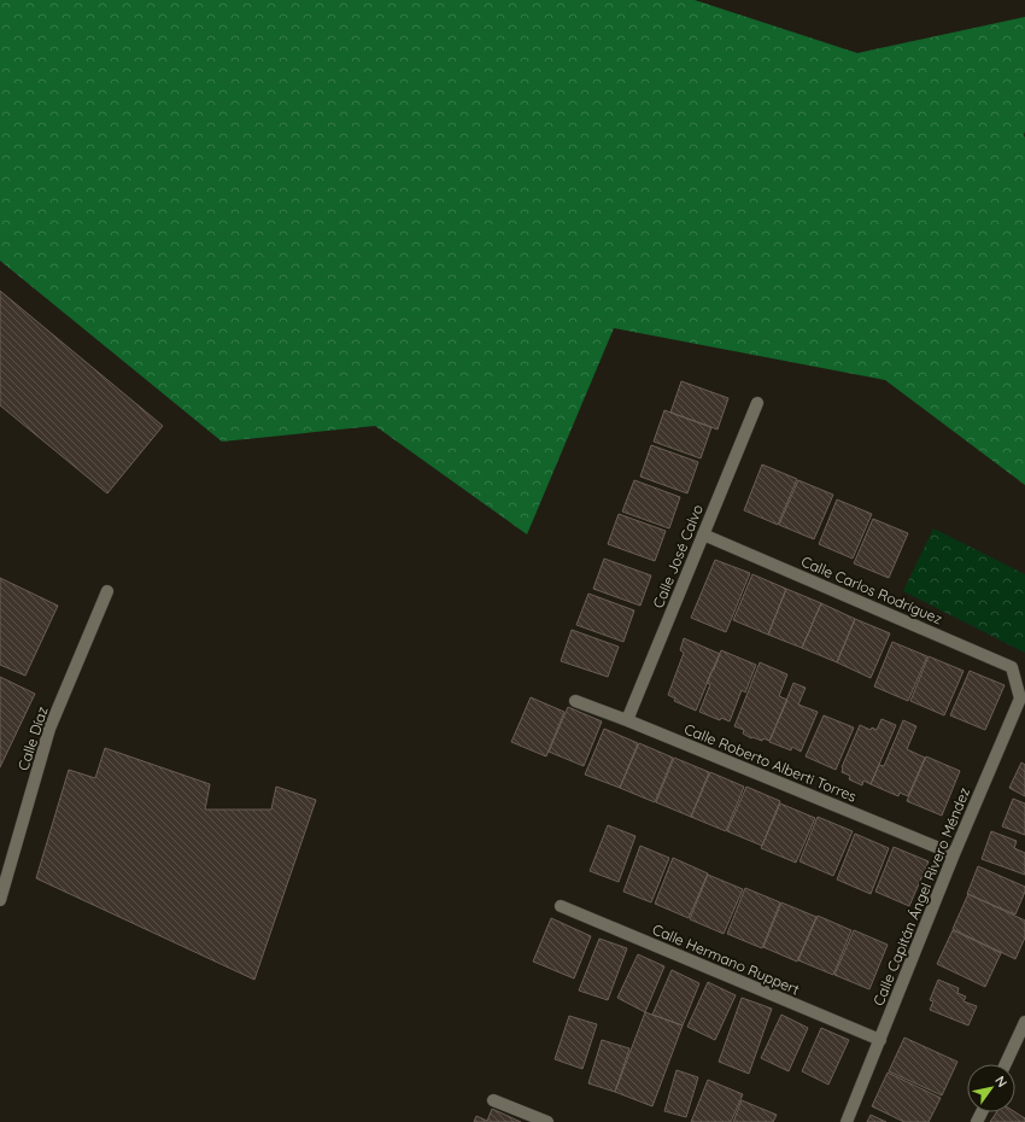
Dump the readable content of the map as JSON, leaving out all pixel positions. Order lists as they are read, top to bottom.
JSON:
{
  "streets": {
    "street": [
      "Calle José Calvo",
      "Calle Carlos Rodríguez",
      "Calle Díaz",
      "Calle Roberto Alberti Torres",
      "Calle Capitán Ángel Rivero Méndez",
      "Calle Hermano Ruppert"
    ]
  },
  "crossings": [
    ["Calle José Calvo", "Calle Carlos Rodríguez"],
    ["Calle José Calvo", "Calle Roberto Alberti Torres"],
    ["Calle Carlos Rodríguez", "Calle Capitán Ángel Rivero Méndez"],
    ["Calle Roberto Alberti Torres", "Calle Capitán Ángel Rivero Méndez"],
    ["Calle Capitán Ángel Rivero Méndez", "Calle Hermano Ruppert"]
  ],
  "north": "top right"
}
